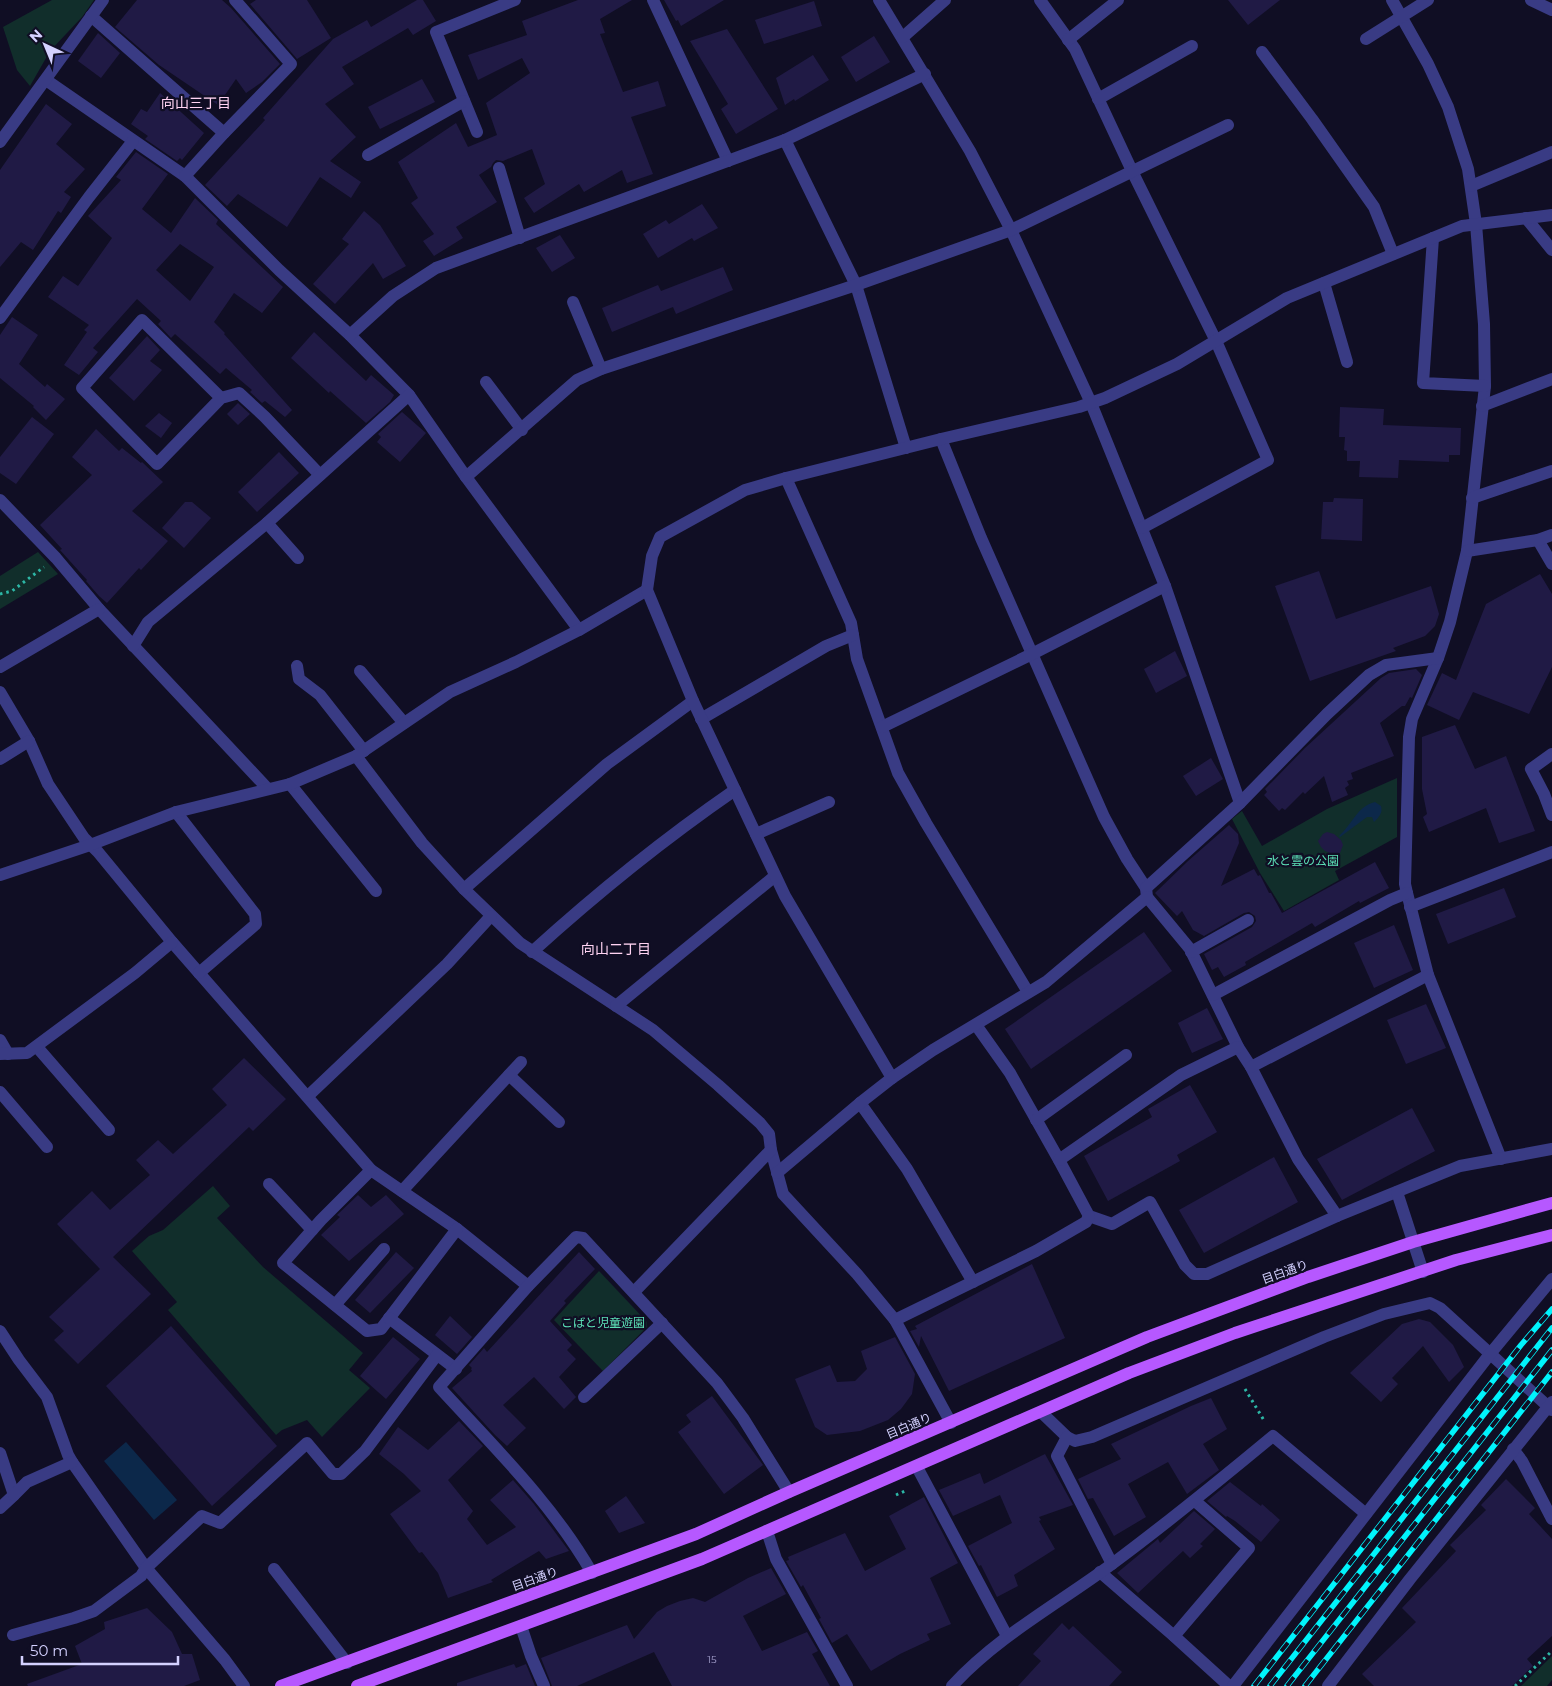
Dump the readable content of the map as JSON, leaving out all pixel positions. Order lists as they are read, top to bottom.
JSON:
{
  "streets": {
    "main road": ["目白通り"]
  },
  "districts": ["向山三丁目", "向山二丁目"],
  "parks": ["水と雲の公園", "こばと児童遊園"],
  "house_numbers": ["15"],
  "scale_bar": "50 m",
  "north": "top left"
}
